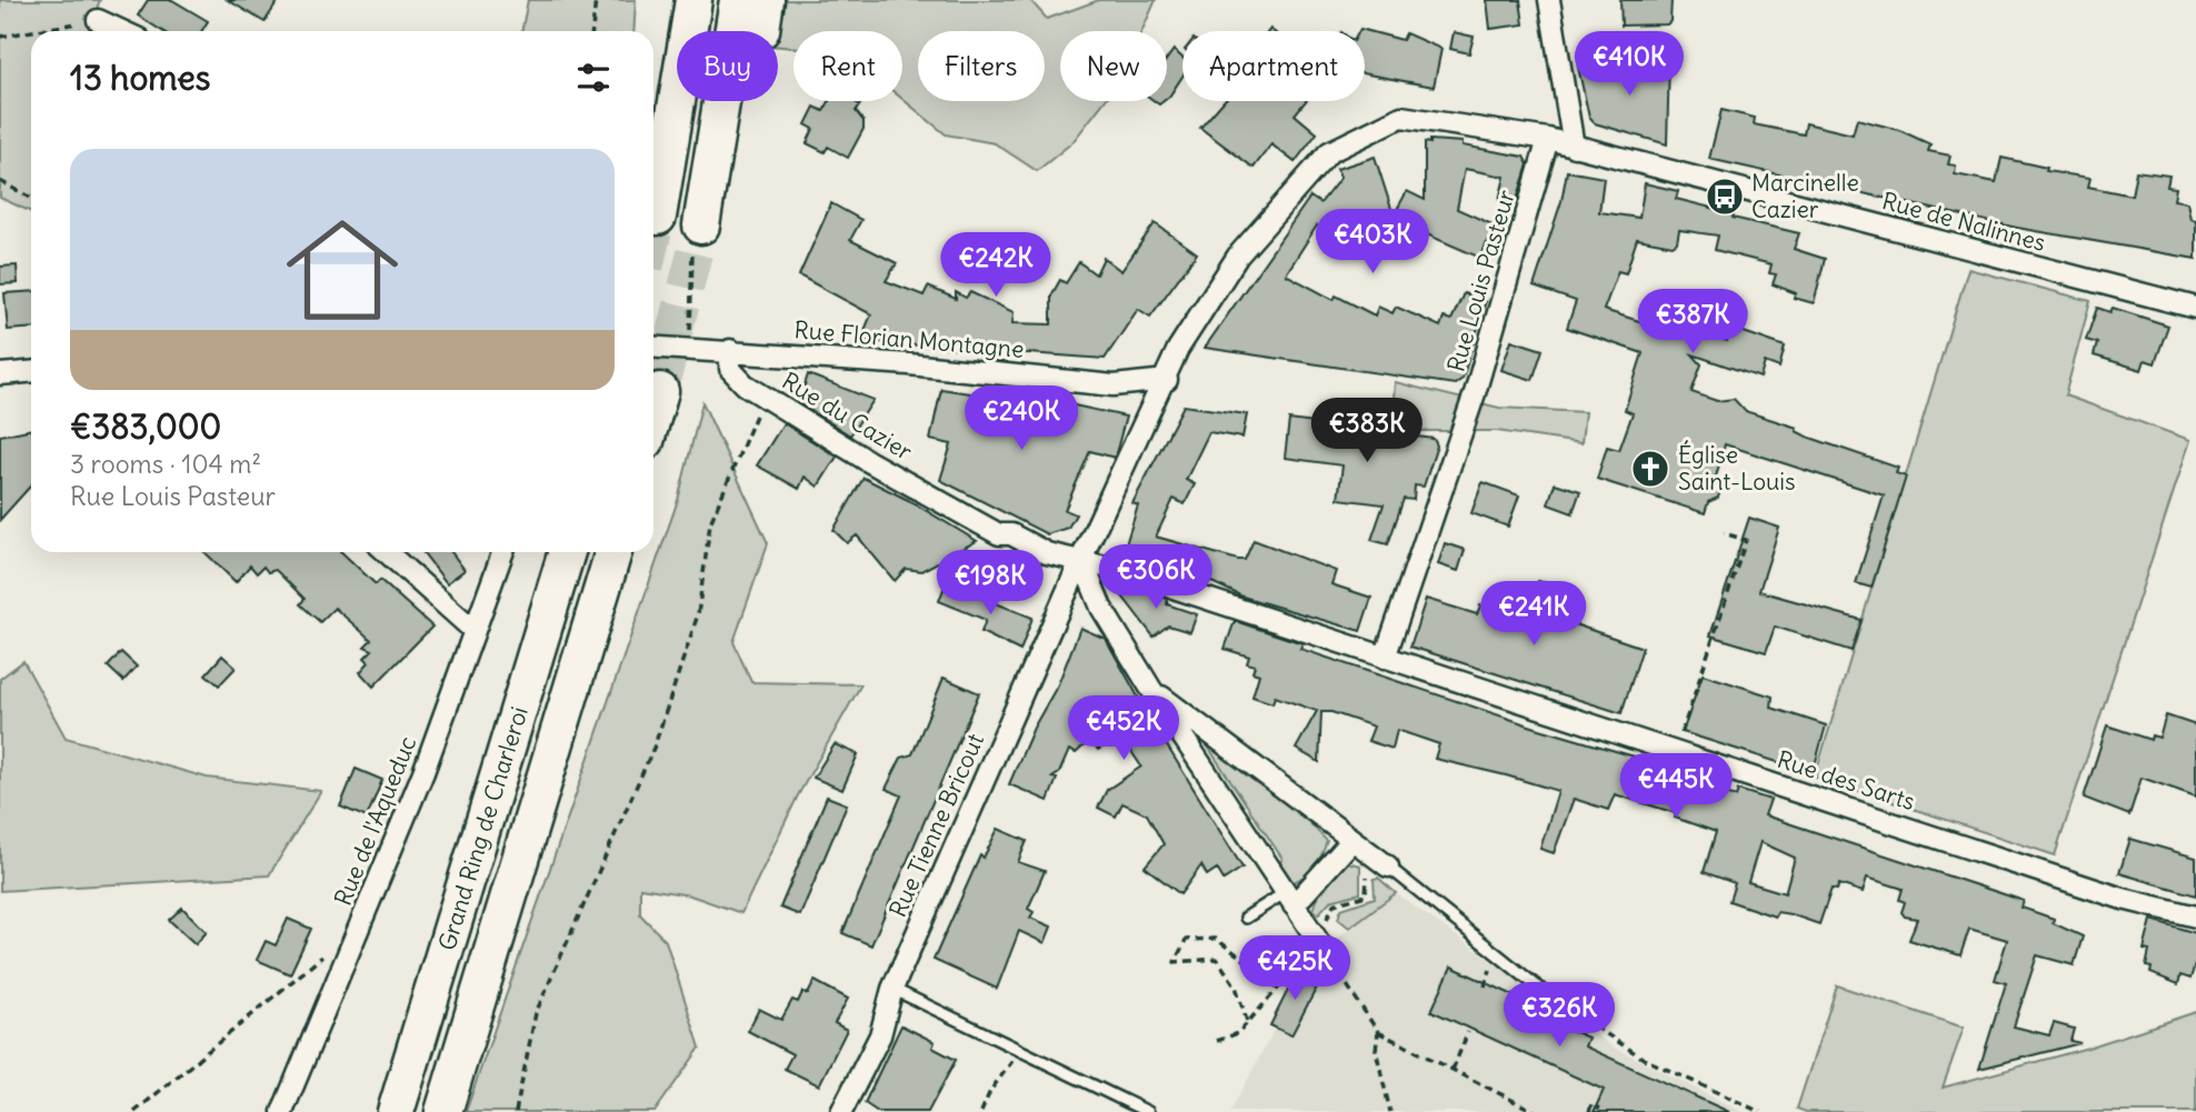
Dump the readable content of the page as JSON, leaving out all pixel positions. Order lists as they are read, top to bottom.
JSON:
{
  "streets": {
    "highway": ["Grand Ring de Charleroi"],
    "street": [
      "Rue de Nalinnes",
      "Rue Louis Pasteur",
      "Rue Florian Montagne",
      "Rue du Cazier",
      "Rue des Sarts",
      "Rue de l'Aqueduc",
      "Rue Tienne Bricout"
    ]
  },
  "crossings": [
    ["Rue de Nalinnes", "Rue Louis Pasteur"],
    ["Rue de Nalinnes", "Rue Florian Montagne"],
    ["Rue de Nalinnes", "Rue du Cazier"],
    ["Rue de Nalinnes", "Rue des Sarts"],
    ["Rue de Nalinnes", "Rue Tienne Bricout"],
    ["Rue Louis Pasteur", "Rue des Sarts"],
    ["Rue Florian Montagne", "Rue du Cazier"],
    ["Rue du Cazier", "Rue des Sarts"],
    ["Rue du Cazier", "Rue Tienne Bricout"],
    ["Rue des Sarts", "Rue Tienne Bricout"]
  ],
  "places": {
    "bus stop": ["Marcinelle Cazier"],
    "church": ["Église Saint-Louis"]
  },
  "page": {
    "price": [
      "€410K",
      "€403K",
      "€242K",
      "€387K",
      "€240K",
      "€383K",
      "€306K",
      "€198K",
      "€241K",
      "€452K",
      "€445K",
      "€425K",
      "€326K"
    ],
    "chip": [
      "Buy",
      "Rent",
      "Filters",
      "New",
      "Apartment"
    ],
    "heading": "13 homes",
    "list": [
      {
        "name": "€383,000",
        "note": "3 rooms · 104 m² · Rue Louis Pasteur"
      }
    ]
  }
}
